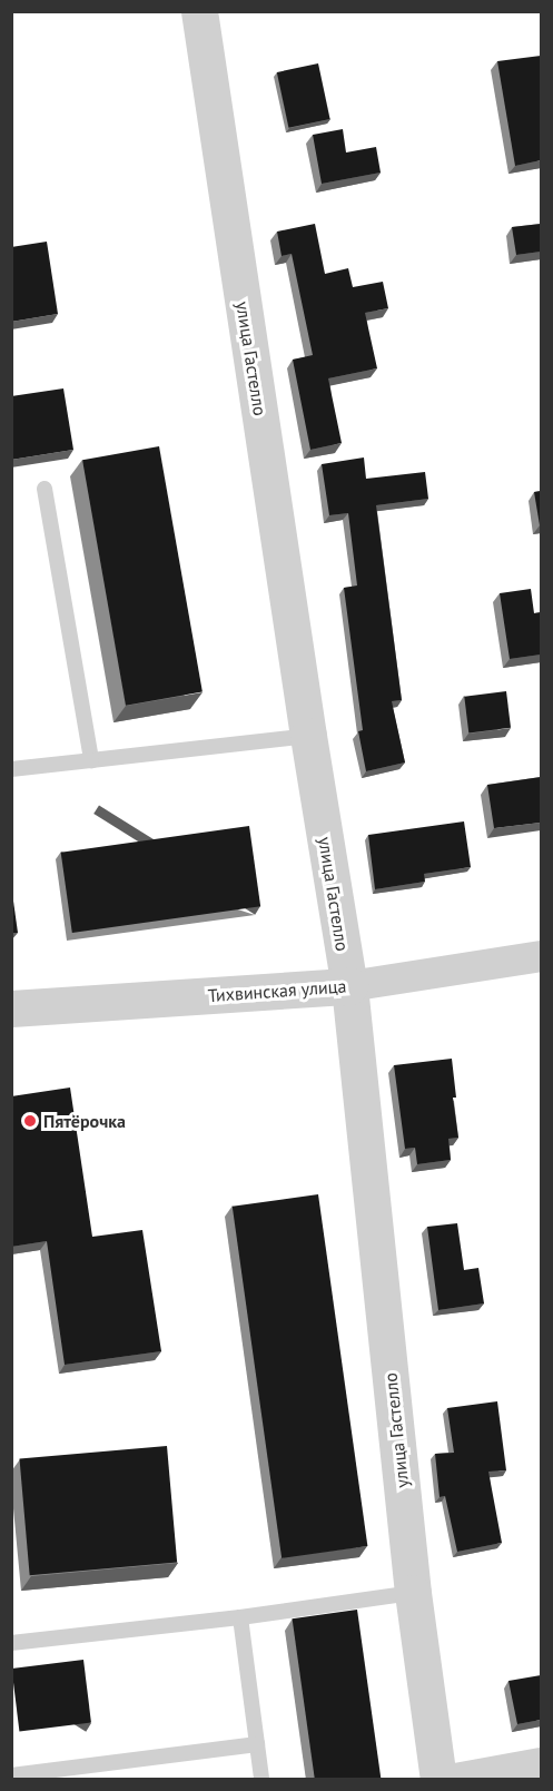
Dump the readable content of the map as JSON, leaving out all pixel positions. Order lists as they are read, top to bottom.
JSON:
{
  "streets": {
    "street": ["улица Гастелло", "Тихвинская улица"]
  },
  "crossings": [
    ["улица Гастелло", "Тихвинская улица"]
  ],
  "places": ["Пятёрочка"]
}
